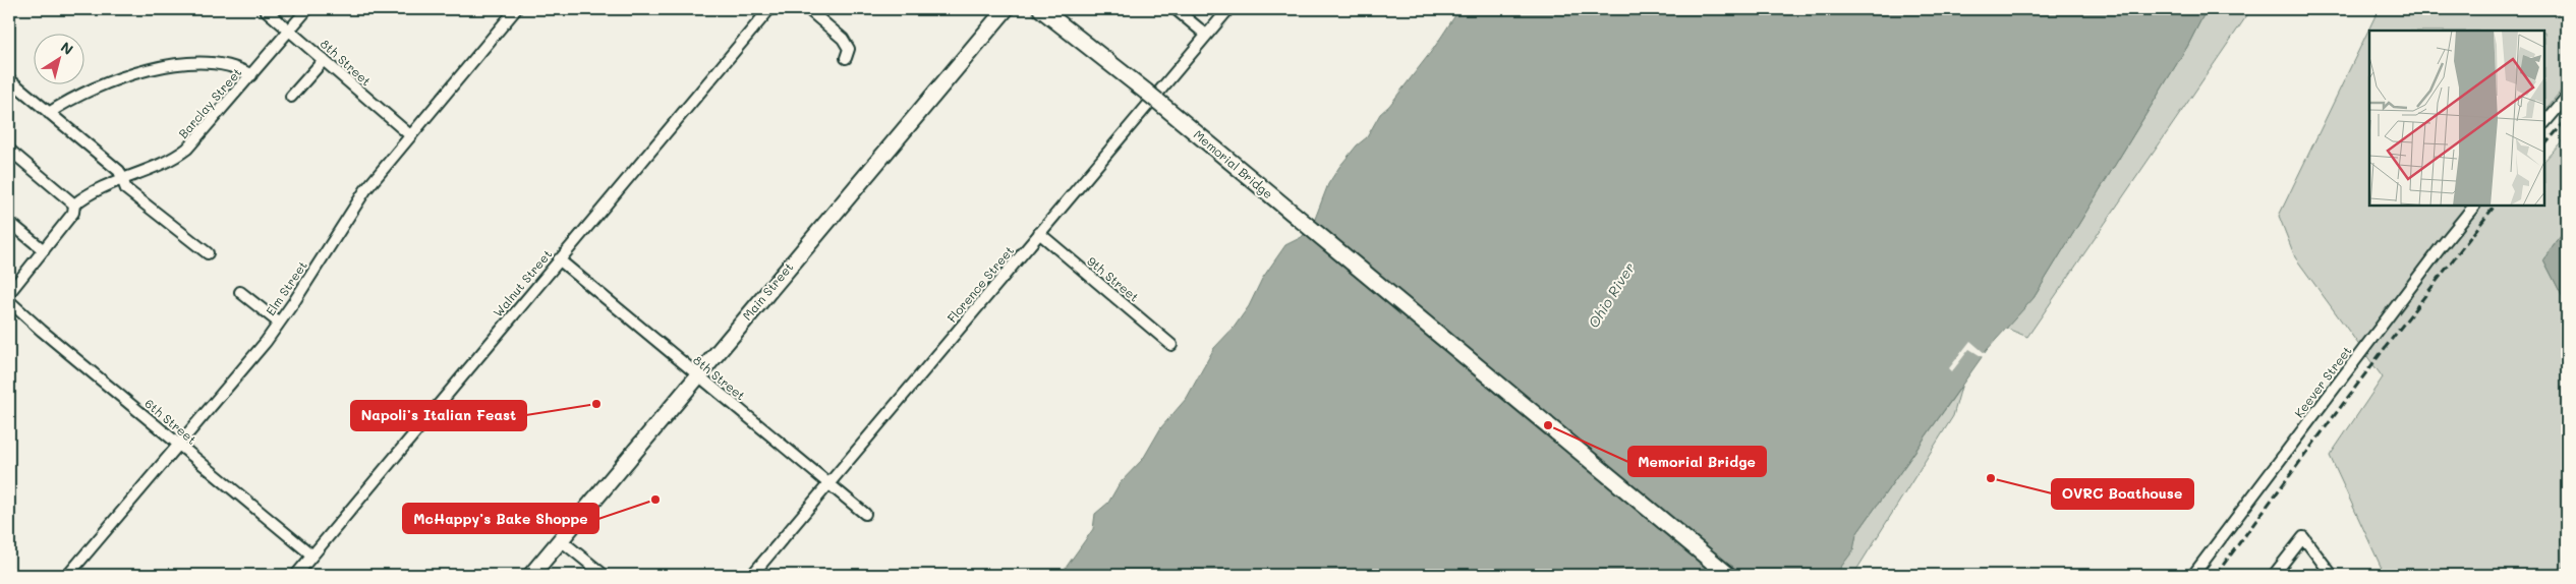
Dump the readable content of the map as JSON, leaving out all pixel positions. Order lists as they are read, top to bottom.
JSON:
{
  "streets": {
    "main road": ["Memorial Bridge", "Main Street"],
    "street": [
      "8th Street",
      "Barclay Street",
      "9th Street",
      "Walnut Street",
      "Florence Street",
      "Elm Street",
      "Keever Street",
      "6th Street"
    ]
  },
  "crossings": [
    ["8th Street", "Barclay Street"],
    ["8th Street", "Walnut Street"],
    ["8th Street", "Florence Street"],
    ["8th Street", "Elm Street"],
    ["8th Street", "Main Street"],
    ["9th Street", "Florence Street"],
    ["Walnut Street", "6th Street"],
    ["Elm Street", "6th Street"]
  ],
  "water": ["Ohio River"],
  "places": [
    "Napoli’s Italian Feast",
    "Memorial Bridge",
    "OVRC Boathouse",
    "McHappy’s Bake Shoppe"
  ],
  "north": "top right"
}
